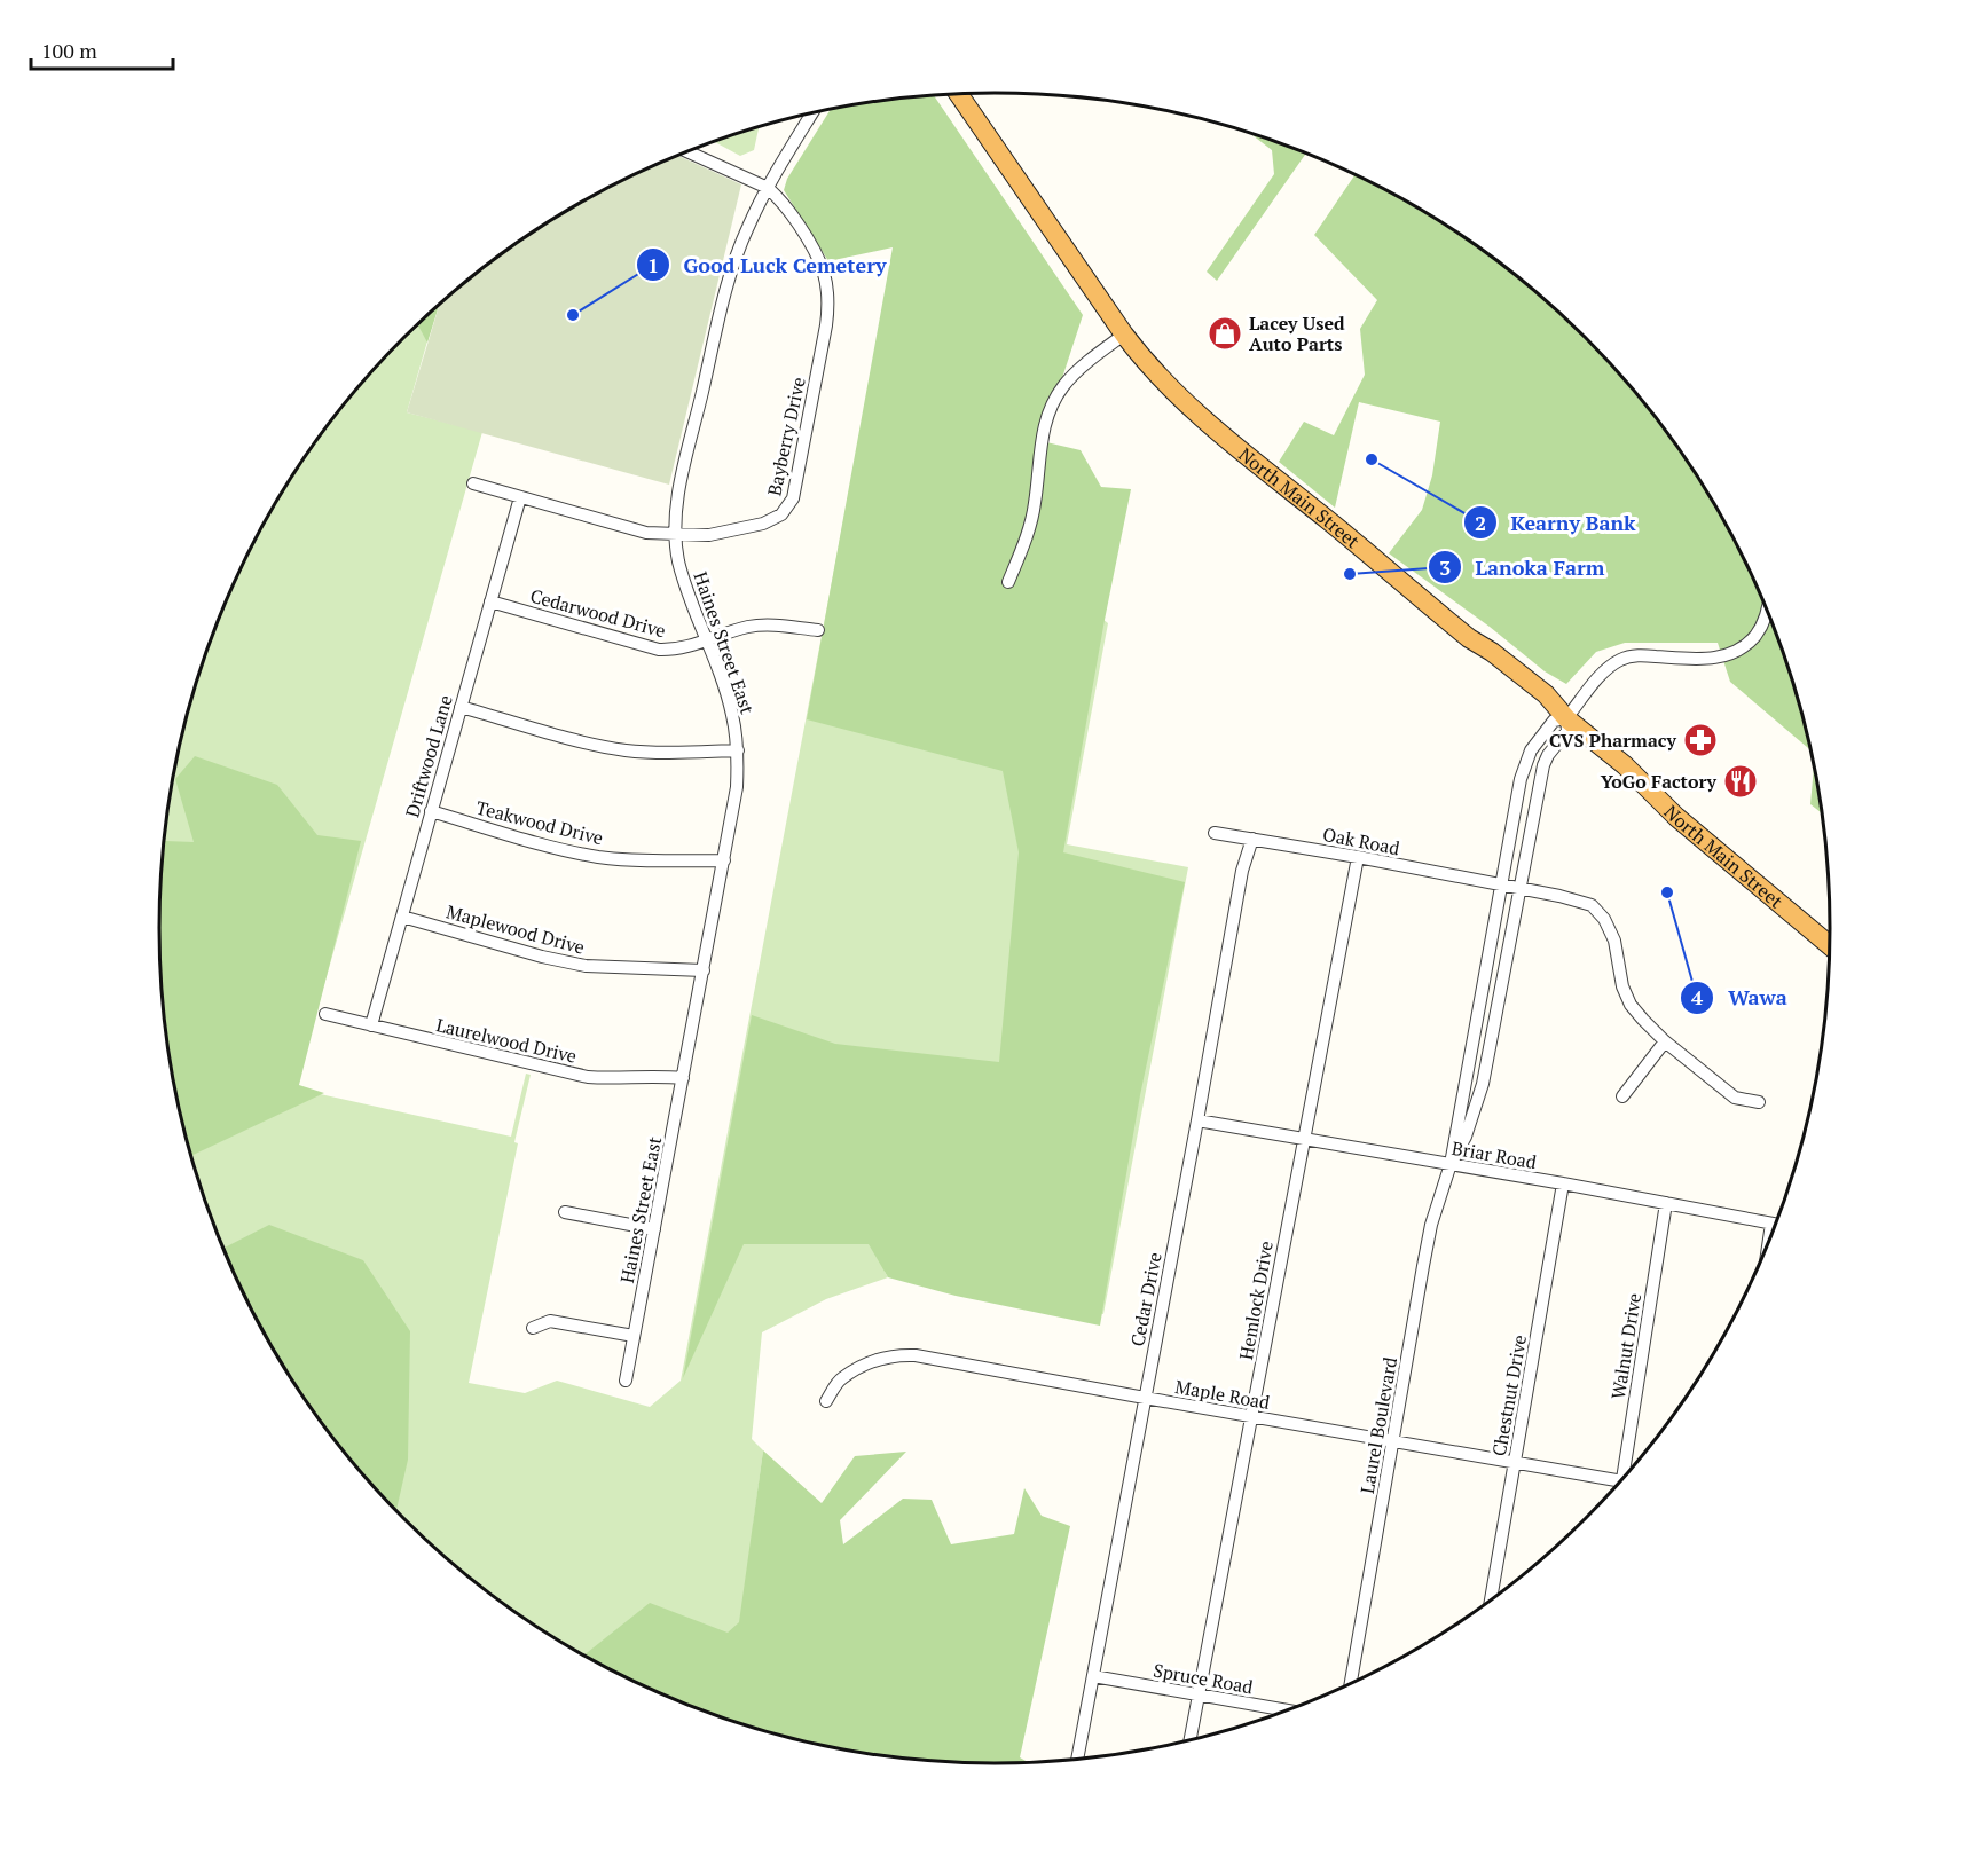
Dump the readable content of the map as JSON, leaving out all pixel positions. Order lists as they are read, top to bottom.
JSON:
{
  "streets": {
    "highway": ["North Main Street"],
    "street": [
      "Bayberry Drive",
      "Cedarwood Drive",
      "Haines Street East",
      "Driftwood Lane",
      "Teakwood Drive",
      "Oak Road",
      "Maplewood Drive",
      "Laurelwood Drive",
      "Briar Road",
      "Cedar Drive",
      "Hemlock Drive",
      "Walnut Drive",
      "Maple Road",
      "Chestnut Drive",
      "Laurel Boulevard",
      "Spruce Road"
    ]
  },
  "crossings": [
    ["Bayberry Drive", "Haines Street East"],
    ["Bayberry Drive", "Driftwood Lane"],
    ["North Main Street", "Laurel Boulevard"],
    ["Cedarwood Drive", "Haines Street East"],
    ["Cedarwood Drive", "Driftwood Lane"],
    ["Haines Street East", "Teakwood Drive"],
    ["Haines Street East", "Maplewood Drive"],
    ["Haines Street East", "Laurelwood Drive"],
    ["Driftwood Lane", "Teakwood Drive"],
    ["Driftwood Lane", "Maplewood Drive"],
    ["Driftwood Lane", "Laurelwood Drive"],
    ["Oak Road", "Cedar Drive"],
    ["Oak Road", "Hemlock Drive"],
    ["Oak Road", "Laurel Boulevard"],
    ["Briar Road", "Cedar Drive"],
    ["Briar Road", "Hemlock Drive"],
    ["Briar Road", "Walnut Drive"],
    ["Briar Road", "Chestnut Drive"],
    ["Briar Road", "Laurel Boulevard"],
    ["Cedar Drive", "Maple Road"],
    ["Cedar Drive", "Spruce Road"],
    ["Hemlock Drive", "Maple Road"],
    ["Hemlock Drive", "Spruce Road"],
    ["Maple Road", "Chestnut Drive"],
    ["Maple Road", "Laurel Boulevard"]
  ],
  "places": {
    "other": [
      "Good Luck Cemetery",
      "Kearny Bank",
      "Lanoka Farm",
      "Wawa"
    ],
    "shop": ["Lacey Used Auto Parts"],
    "pharmacy": ["CVS Pharmacy"],
    "restaurant": ["YoGo Factory"]
  },
  "scale_bar": "100 m"
}
